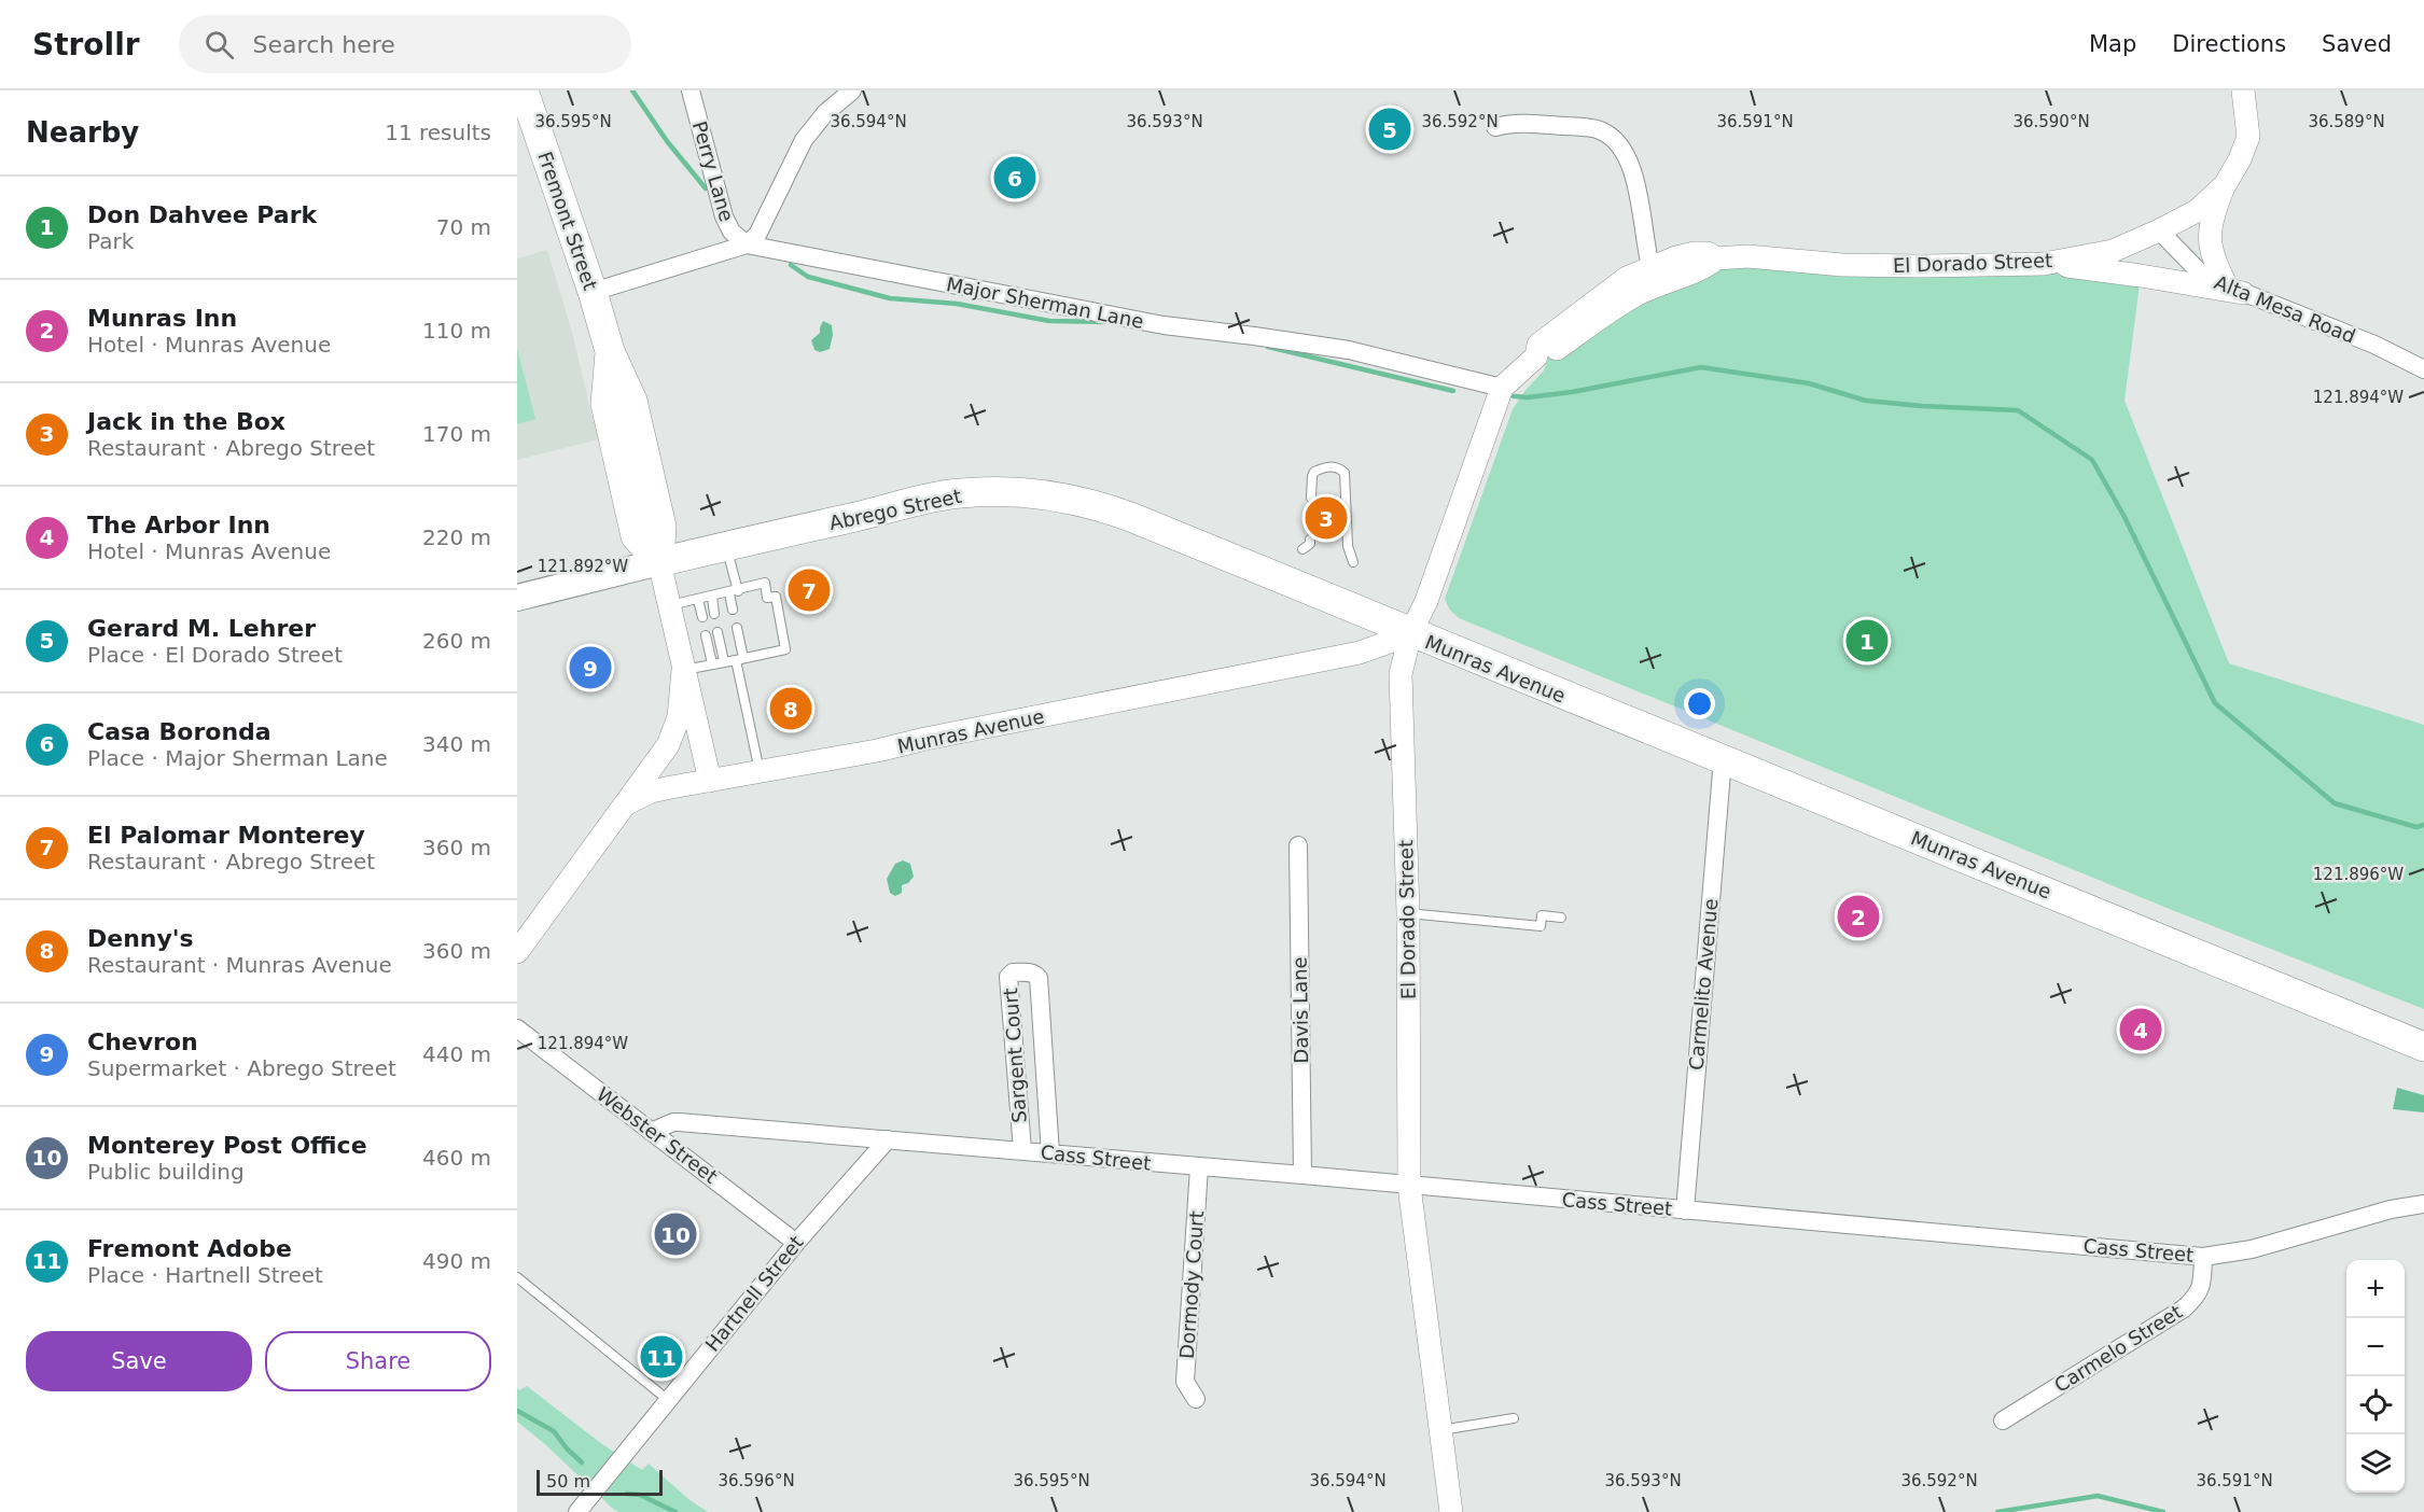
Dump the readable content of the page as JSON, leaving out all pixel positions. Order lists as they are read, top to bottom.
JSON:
{
  "streets": {
    "main road": ["Fremont Street", "Abrego Street", "Munras Avenue"],
    "street": [
      "Perry Lane",
      "El Dorado Street",
      "Major Sherman Lane",
      "Alta Mesa Road",
      "Carmelito Avenue",
      "Davis Lane",
      "Sargent Court",
      "Webster Street",
      "Cass Street",
      "Dormody Court",
      "Hartnell Street",
      "Carmelo Street"
    ]
  },
  "crossings": [
    ["Perry Lane", "Major Sherman Lane"],
    ["Fremont Street", "Major Sherman Lane"],
    ["Fremont Street", "Abrego Street"],
    ["Fremont Street", "Munras Avenue"],
    ["El Dorado Street", "Major Sherman Lane"],
    ["El Dorado Street", "Alta Mesa Road"],
    ["El Dorado Street", "Abrego Street"],
    ["El Dorado Street", "Munras Avenue"],
    ["El Dorado Street", "Cass Street"],
    ["Abrego Street", "Munras Avenue"],
    ["Munras Avenue", "Carmelito Avenue"],
    ["Carmelito Avenue", "Cass Street"],
    ["Davis Lane", "Cass Street"],
    ["Sargent Court", "Cass Street"],
    ["Webster Street", "Cass Street"],
    ["Webster Street", "Hartnell Street"],
    ["Cass Street", "Dormody Court"],
    ["Cass Street", "Hartnell Street"],
    ["Cass Street", "Carmelo Street"]
  ],
  "scale_bar": "50 m",
  "page": {
    "header": "Strollr",
    "search": "Search here",
    "nav": ["Map", "Directions", "Saved"],
    "heading": ["Nearby", "11 results"],
    "pins": [
      "5",
      "6",
      "3",
      "7",
      "1",
      "9",
      "8",
      "2",
      "4",
      "10",
      "11"
    ],
    "list": [
      {
        "mark": "1",
        "name": "Don Dahvee Park",
        "note": "Park",
        "value": "70 m"
      },
      {
        "mark": "2",
        "name": "Munras Inn",
        "note": "Hotel · Munras Avenue",
        "value": "110 m"
      },
      {
        "mark": "3",
        "name": "Jack in the Box",
        "note": "Restaurant · Abrego Street",
        "value": "170 m"
      },
      {
        "mark": "4",
        "name": "The Arbor Inn",
        "note": "Hotel · Munras Avenue",
        "value": "220 m"
      },
      {
        "mark": "5",
        "name": "Gerard M. Lehrer",
        "note": "Place · El Dorado Street",
        "value": "260 m"
      },
      {
        "mark": "6",
        "name": "Casa Boronda",
        "note": "Place · Major Sherman Lane",
        "value": "340 m"
      },
      {
        "mark": "7",
        "name": "El Palomar Monterey",
        "note": "Restaurant · Abrego Street",
        "value": "360 m"
      },
      {
        "mark": "8",
        "name": "Denny's",
        "note": "Restaurant · Munras Avenue",
        "value": "360 m"
      },
      {
        "mark": "9",
        "name": "Chevron",
        "note": "Supermarket · Abrego Street",
        "value": "440 m"
      },
      {
        "mark": "10",
        "name": "Monterey Post Office",
        "note": "Public building",
        "value": "460 m"
      },
      {
        "mark": "11",
        "name": "Fremont Adobe",
        "note": "Place · Hartnell Street",
        "value": "490 m"
      }
    ],
    "map_buttons": ["+", "−"],
    "buttons": ["Save", "Share"],
    "scale": "50 m"
  },
  "coordinates": [
    "36.595°N",
    "36.594°N",
    "36.593°N",
    "36.592°N",
    "36.591°N",
    "36.590°N",
    "36.589°N",
    "121.894°W",
    "121.892°W",
    "121.896°W",
    "36.596°N"
  ]
}
